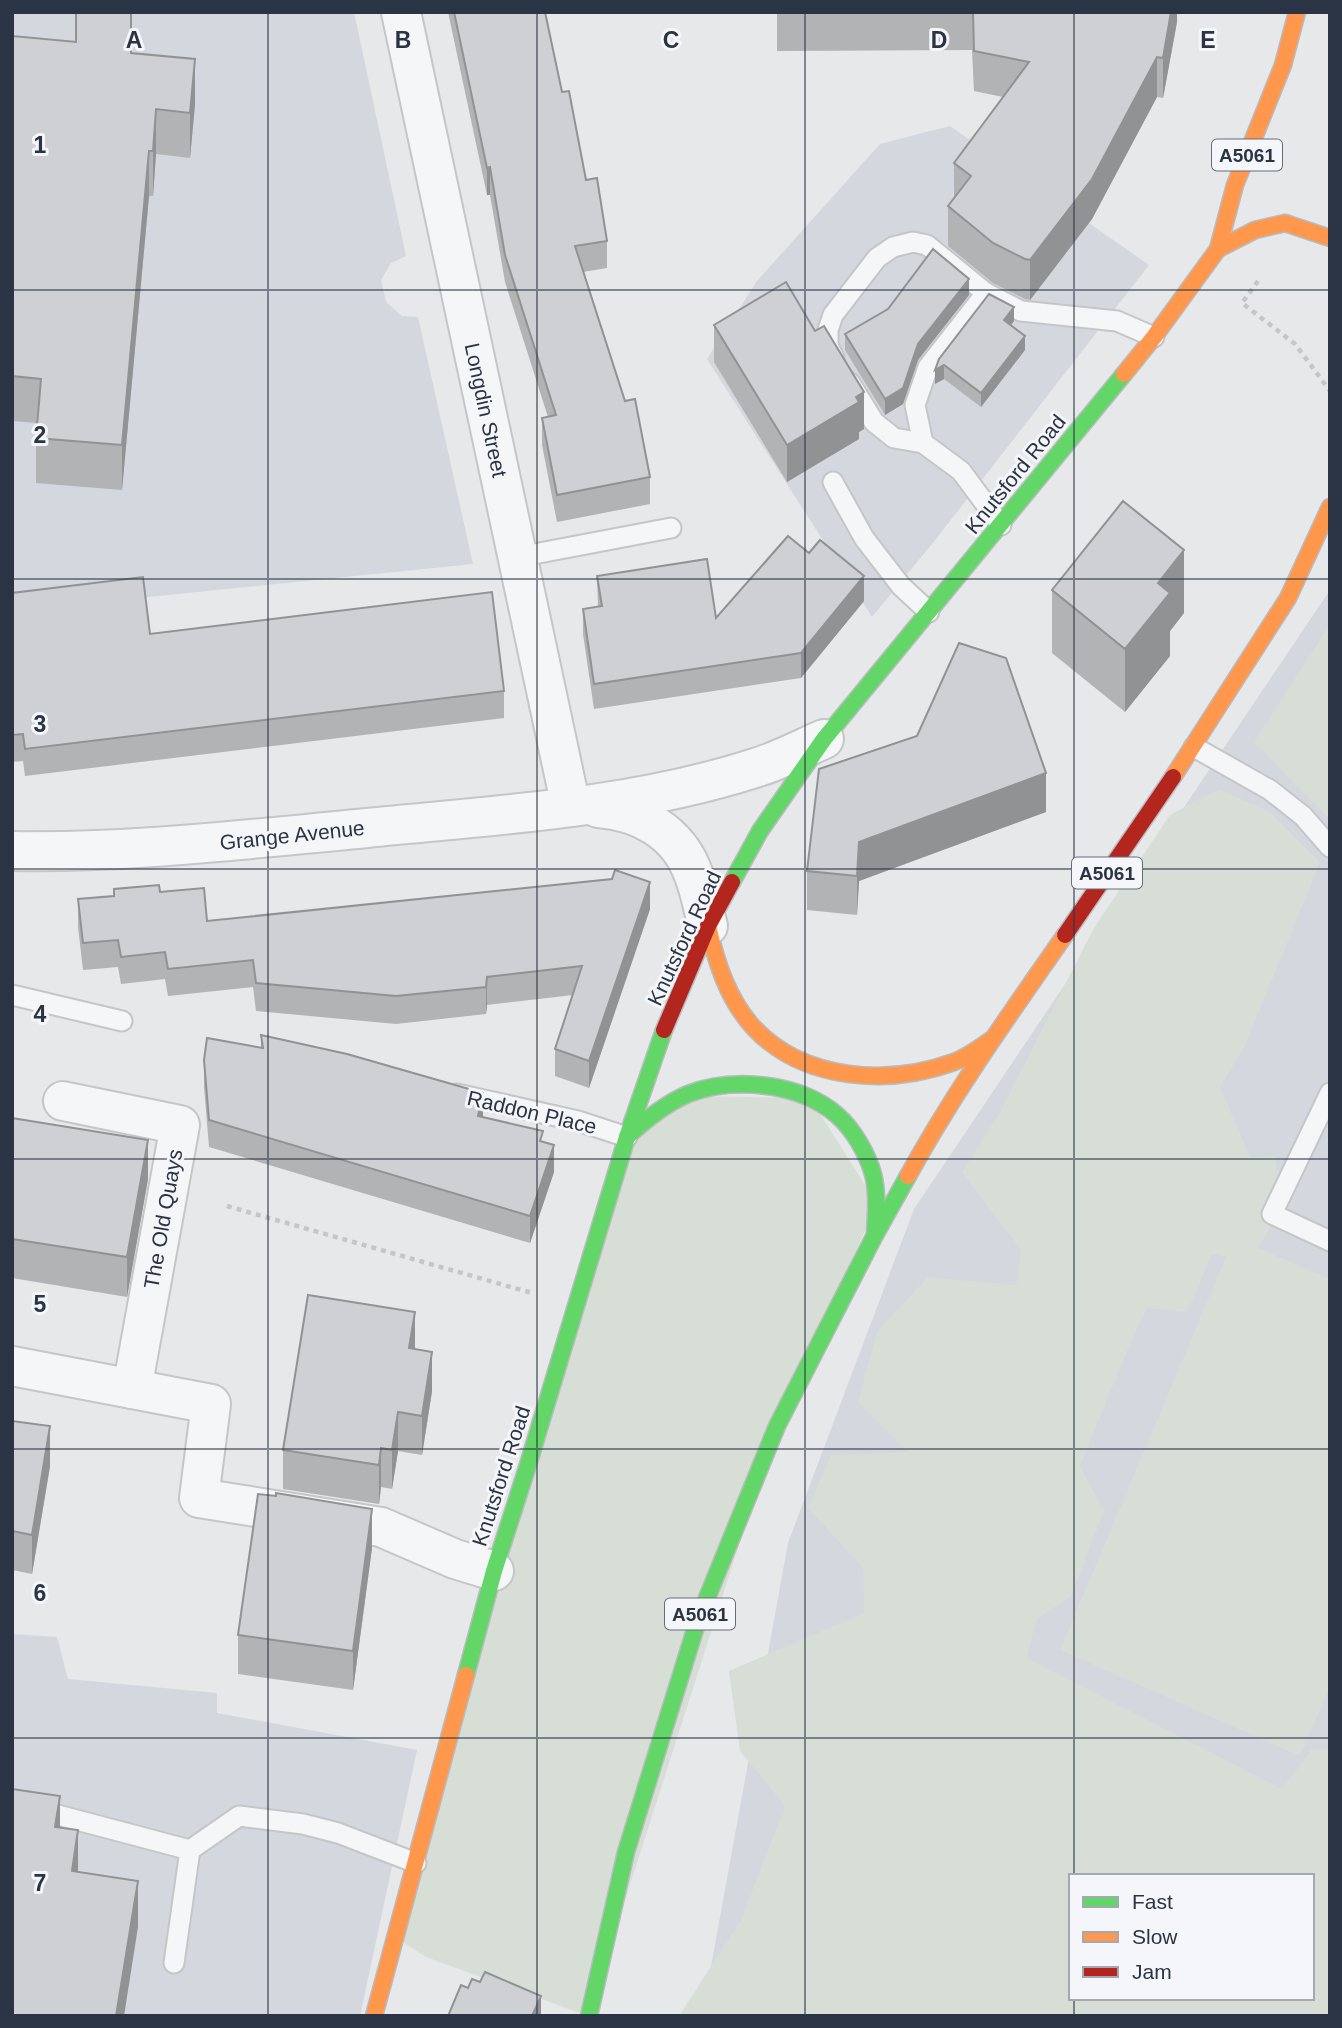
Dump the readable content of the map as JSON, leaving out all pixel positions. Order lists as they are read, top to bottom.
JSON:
{
  "streets": {
    "highway": ["A5061", "Knutsford Road"],
    "street": ["Longdin Street", "Grange Avenue", "The Old Quays"],
    "lane": ["Raddon Place"]
  },
  "crossings": [
    ["A5061", "Knutsford Road"],
    ["A5061", "Grange Avenue"],
    ["Longdin Street", "Grange Avenue"],
    ["Knutsford Road", "Grange Avenue"],
    ["Knutsford Road", "Raddon Place"]
  ],
  "legend": ["Fast", "Slow", "Jam"],
  "grid": {
    "columns": [
      "A",
      "B",
      "C",
      "D",
      "E"
    ],
    "rows": [
      "1",
      "2",
      "3",
      "4",
      "5",
      "6",
      "7"
    ]
  }
}
